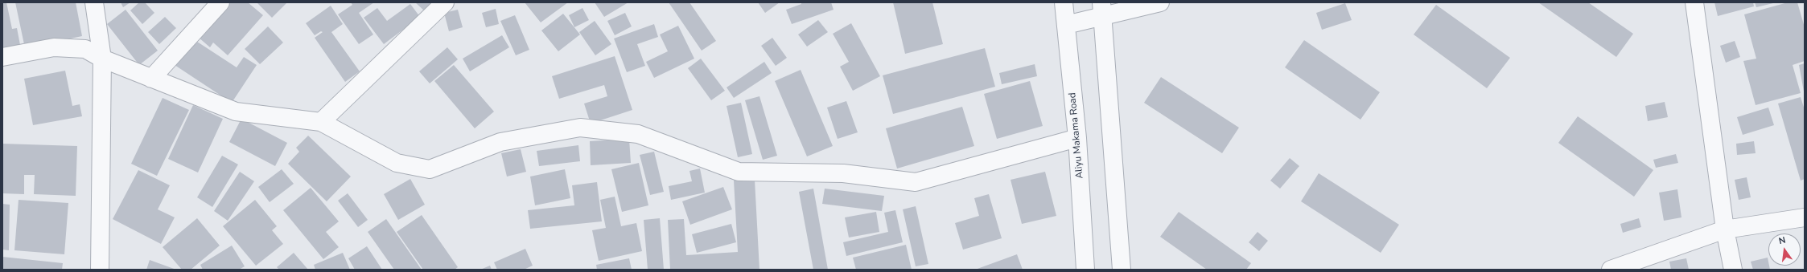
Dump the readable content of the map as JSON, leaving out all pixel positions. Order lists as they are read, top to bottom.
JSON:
{
  "streets": {
    "street": ["Aliyu Makama Road"]
  },
  "north": "top"
}
